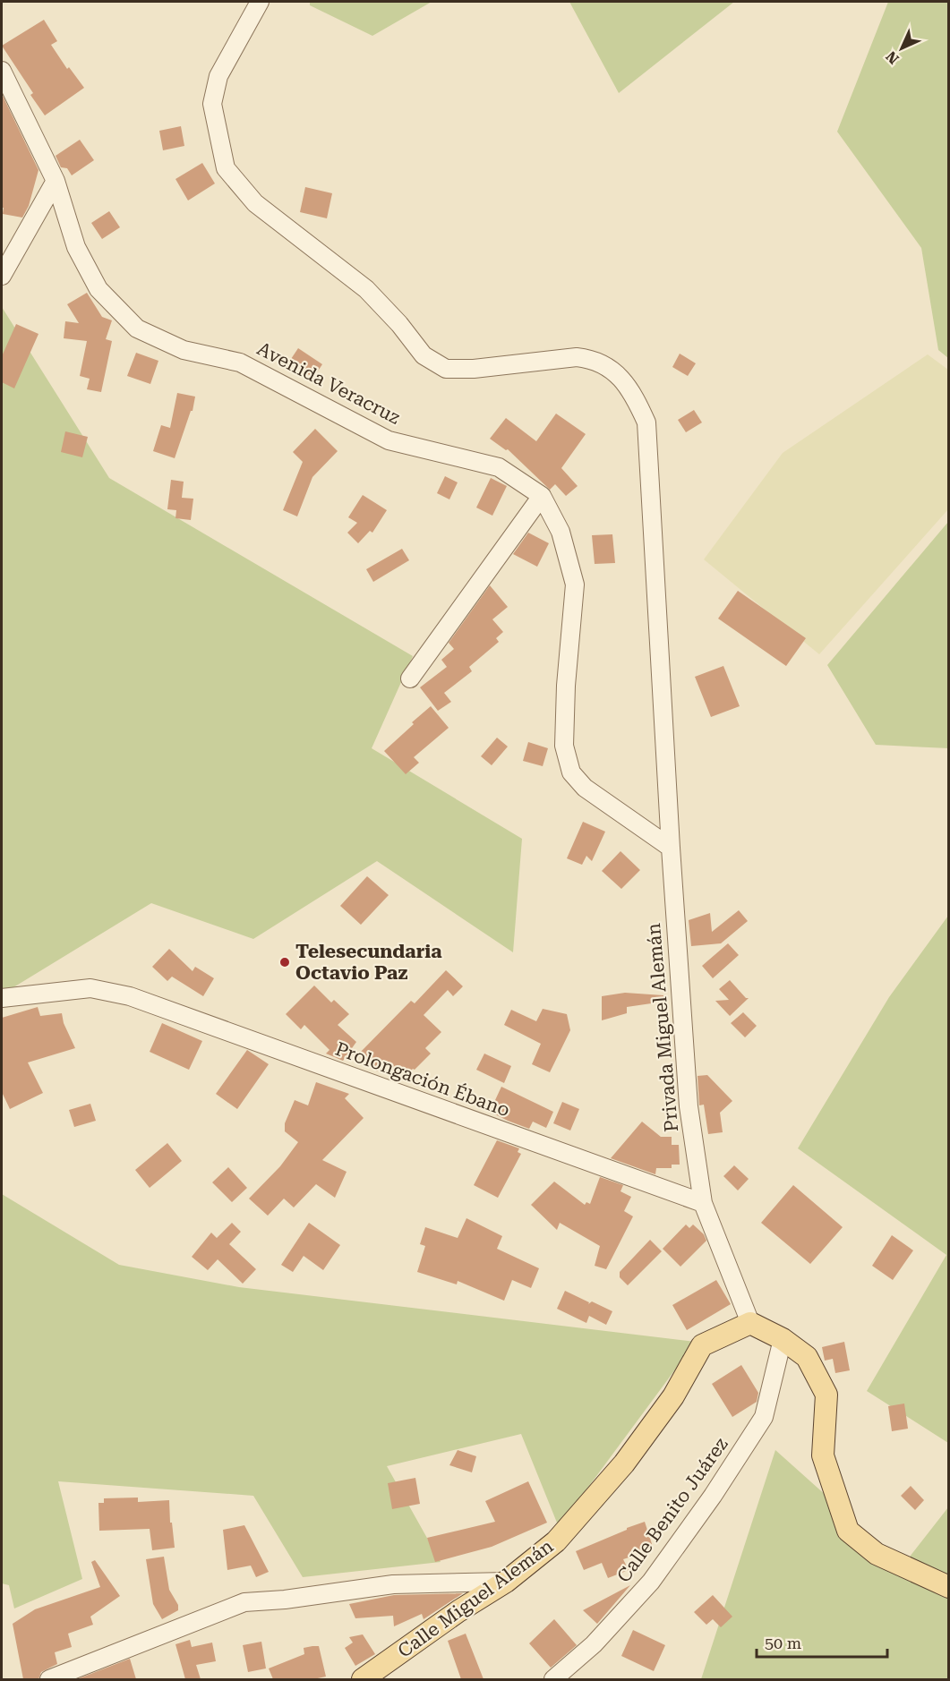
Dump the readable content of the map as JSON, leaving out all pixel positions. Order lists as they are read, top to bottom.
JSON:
{
  "streets": {
    "main road": ["Calle Miguel Alemán"],
    "street": [
      "Avenida Veracruz",
      "Privada Miguel Alemán",
      "Prolongación Ébano",
      "Calle Benito Juárez"
    ]
  },
  "crossings": [
    ["Avenida Veracruz", "Privada Miguel Alemán"],
    ["Privada Miguel Alemán", "Prolongación Ébano"]
  ],
  "places": ["Telesecundaria Octavio Paz"],
  "scale_bar": "50 m",
  "north": "bottom left"
}
